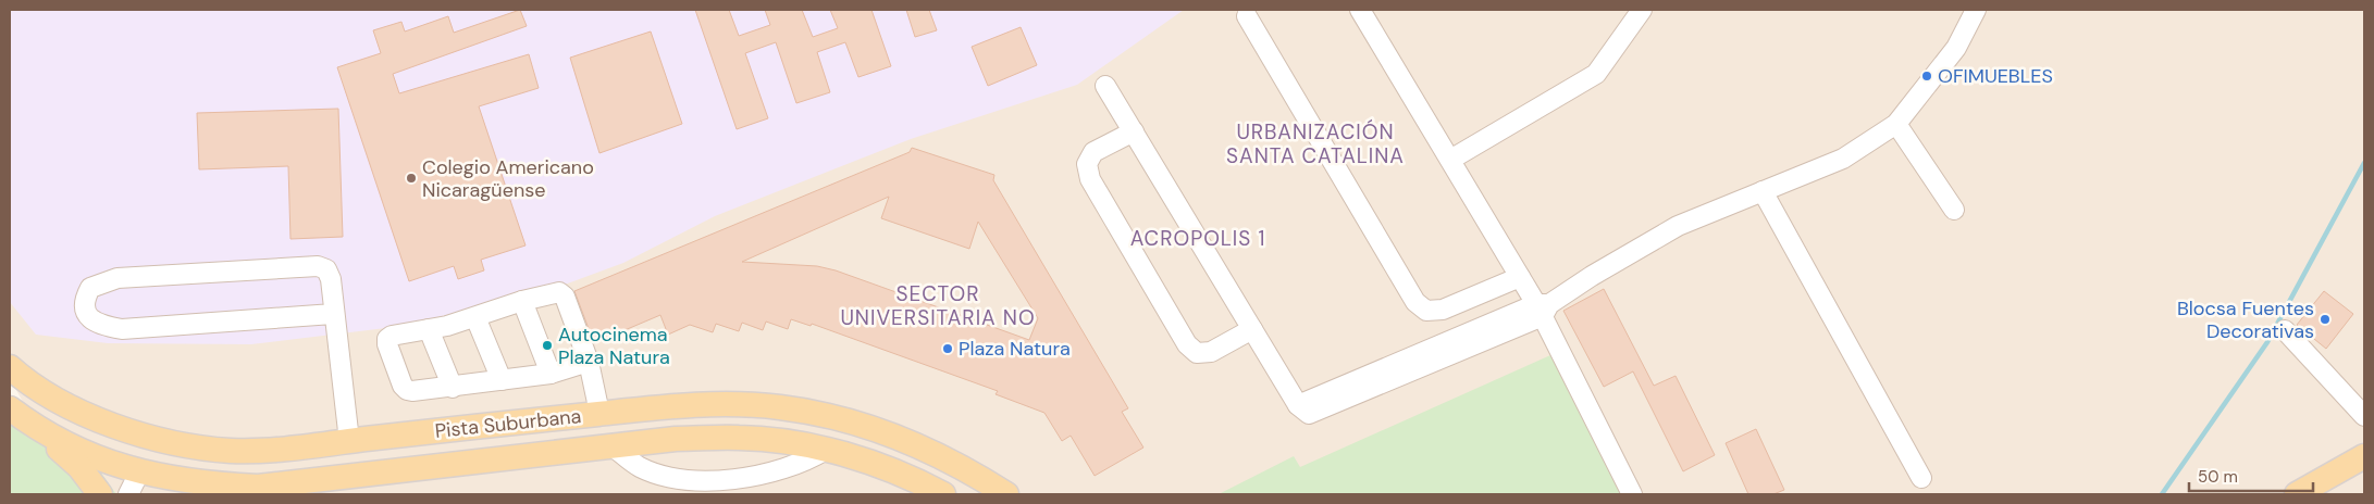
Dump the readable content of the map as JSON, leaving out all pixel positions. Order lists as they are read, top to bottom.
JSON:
{
  "streets": {
    "main road": ["Pista Suburbana"]
  },
  "districts": ["URBANIZACIÓN SANTA CATALINA", "ACROPOLIS 1", "SECTOR UNIVERSITARIA NO"],
  "places": [
    "OFIMUEBLES",
    "Colegio Americano Nicaragüense",
    "Blocsa Fuentes Decorativas",
    "Autocinema Plaza Natura",
    "Plaza Natura"
  ],
  "scale_bar": "50 m"
}
